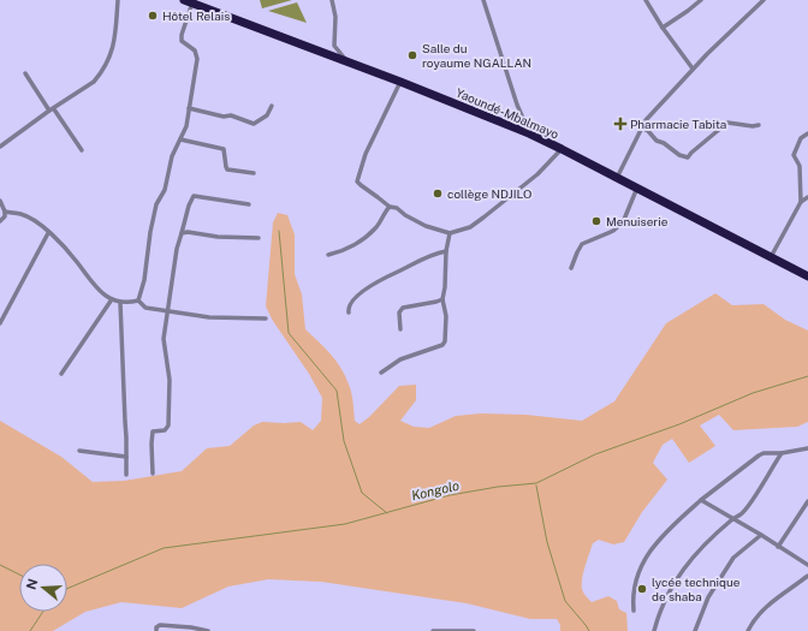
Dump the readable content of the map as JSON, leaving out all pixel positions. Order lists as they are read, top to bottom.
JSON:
{
  "streets": {
    "highway": ["Yaoundé-Mbalmayo"]
  },
  "water": ["Kongolo"],
  "places": {
    "other": [
      "Hôtel Relais",
      "Salle du royaume NGALLAN",
      "collège NDJILO",
      "Menuiserie",
      "lycée technique de shaba"
    ],
    "health": ["Pharmacie Tabita"]
  },
  "north": "left"
}
